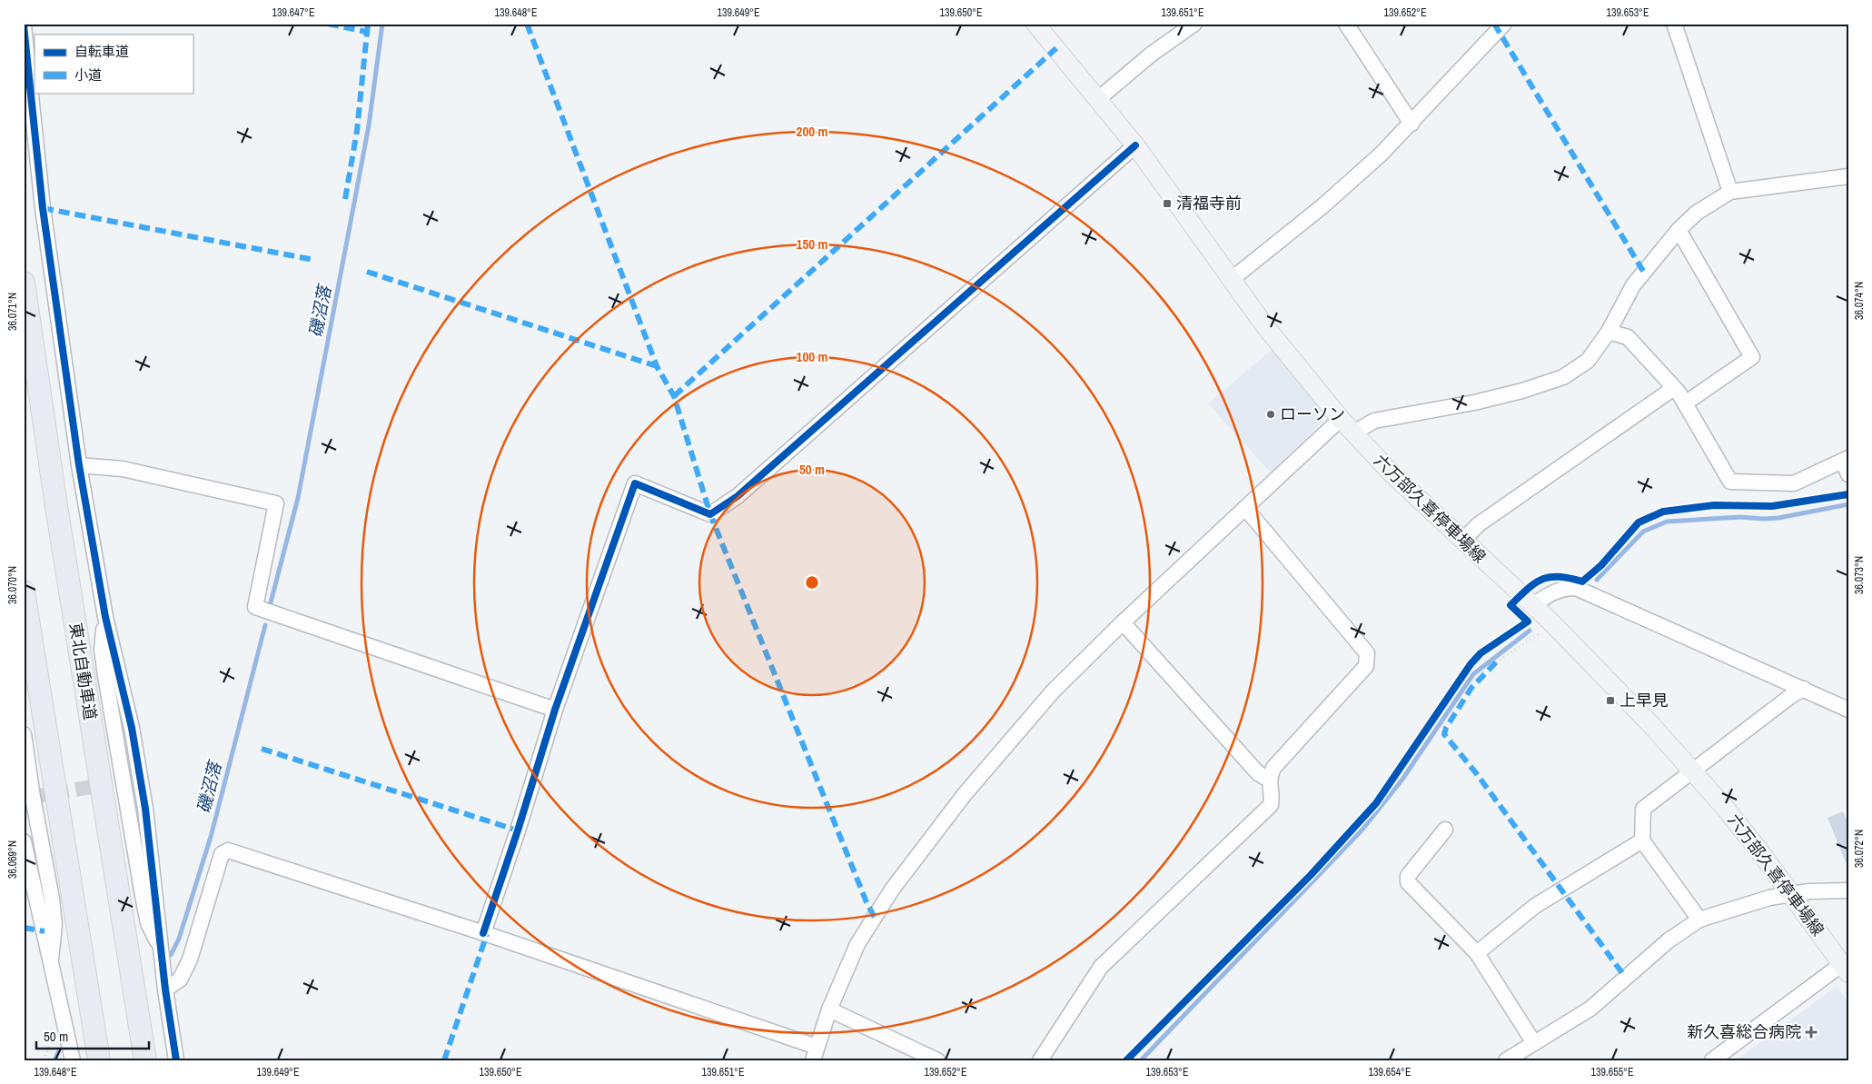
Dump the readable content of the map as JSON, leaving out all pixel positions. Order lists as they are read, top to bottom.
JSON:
{
  "streets": {
    "highway": ["東北自動車道"],
    "main road": ["六万部久喜停車場線"]
  },
  "water": ["磯沼落"],
  "places": {
    "transit": ["清福寺前", "上早見"],
    "other": ["ローソン"],
    "health": ["新久喜総合病院"]
  },
  "legend": ["自転車道", "小道"],
  "scale_bar": "50 m",
  "coordinates": [
    "139.647°E",
    "139.648°E",
    "139.649°E",
    "139.650°E",
    "139.651°E",
    "139.652°E",
    "139.653°E",
    "36.074°N",
    "36.071°N",
    "36.073°N",
    "36.070°N",
    "36.072°N",
    "36.069°N",
    "139.654°E",
    "139.655°E"
  ],
  "rings": [
    "200 m",
    "150 m",
    "100 m",
    "50 m"
  ]
}
